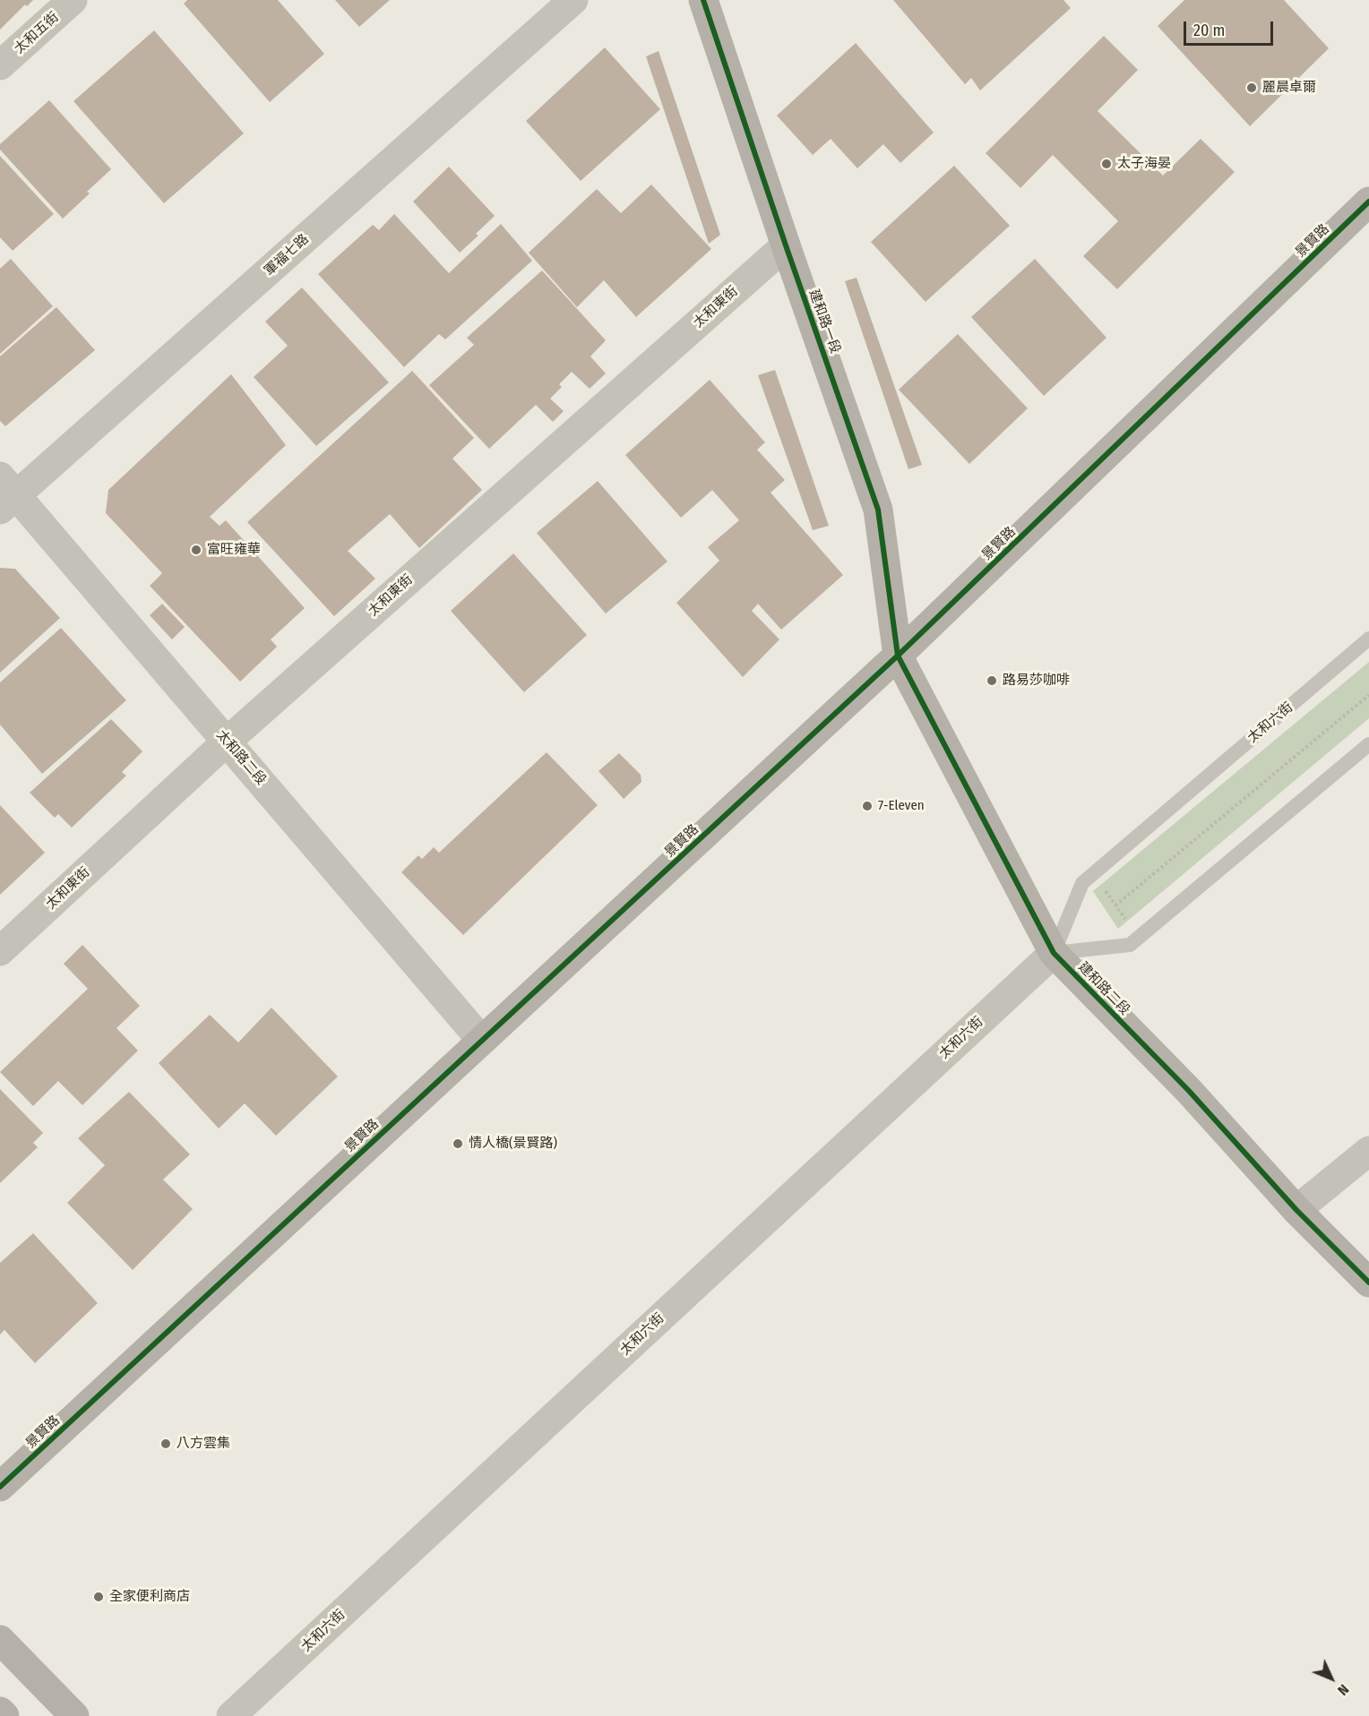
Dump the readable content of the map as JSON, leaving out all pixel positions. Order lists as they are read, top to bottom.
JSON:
{
  "streets": {
    "street": [
      "太和五街",
      "景賢路",
      "軍福七路",
      "太和東街",
      "建和路一段",
      "太和六街",
      "太和路二段",
      "建和路二段"
    ]
  },
  "crossings": [
    ["景賢路", "建和路一段"],
    ["景賢路", "太和路二段"],
    ["景賢路", "建和路二段"],
    ["軍福七路", "太和路二段"],
    ["太和東街", "建和路一段"],
    ["太和東街", "太和路二段"],
    ["建和路一段", "建和路二段"],
    ["太和六街", "建和路二段"]
  ],
  "places": [
    "麗晨卓爾",
    "太子海晏",
    "富旺雍華",
    "路易莎咖啡",
    "7-Eleven",
    "情人橋(景賢路)",
    "八方雲集",
    "全家便利商店"
  ],
  "scale_bar": "20 m",
  "north": "bottom right"
}
